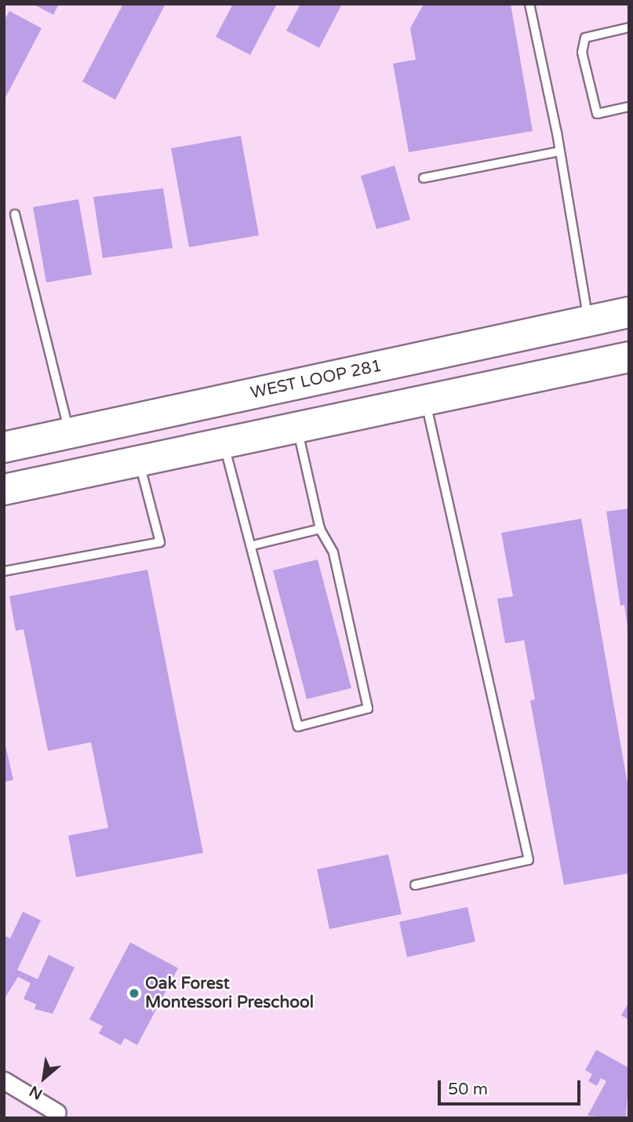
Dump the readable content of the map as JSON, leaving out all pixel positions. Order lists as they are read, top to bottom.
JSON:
{
  "streets": {
    "highway": ["WEST LOOP 281"]
  },
  "places": ["Oak Forest Montessori Preschool"],
  "scale_bar": "50 m",
  "north": "bottom left"
}
